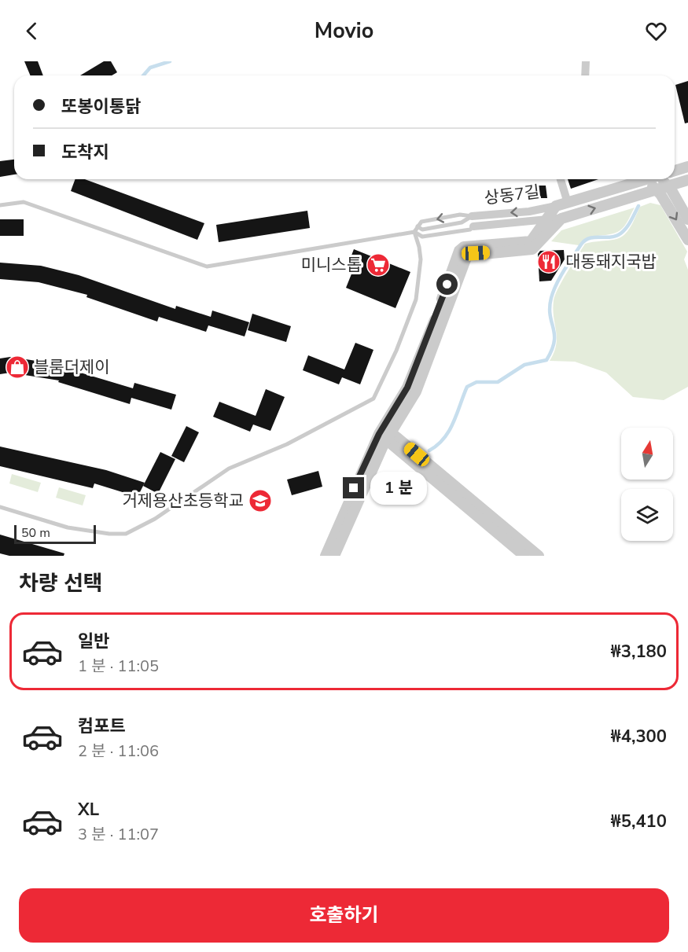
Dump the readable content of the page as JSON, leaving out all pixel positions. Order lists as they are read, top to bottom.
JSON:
{
  "streets": {
    "street": ["상동7길"]
  },
  "places": {
    "restaurant": ["대동돼지국밥"],
    "supermarket": ["미니스톱"],
    "shop": ["블룸더제이"],
    "school or university": ["거제용산초등학교"]
  },
  "scale_bar": "50 m",
  "north": "top",
  "page": {
    "header": "Movio",
    "banner": ["또봉이통닭", "도착지"],
    "bubble": "1 분",
    "scale": "50 m",
    "heading": "차량 선택",
    "list": [
      {
        "name": "일반",
        "note": "1 분 · 11:05",
        "value": "₩3,180"
      },
      {
        "name": "컴포트",
        "note": "2 분 · 11:06",
        "value": "₩4,300"
      },
      {
        "name": "XL",
        "note": "3 분 · 11:07",
        "value": "₩5,410"
      }
    ],
    "buttons": "호출하기"
  }
}
